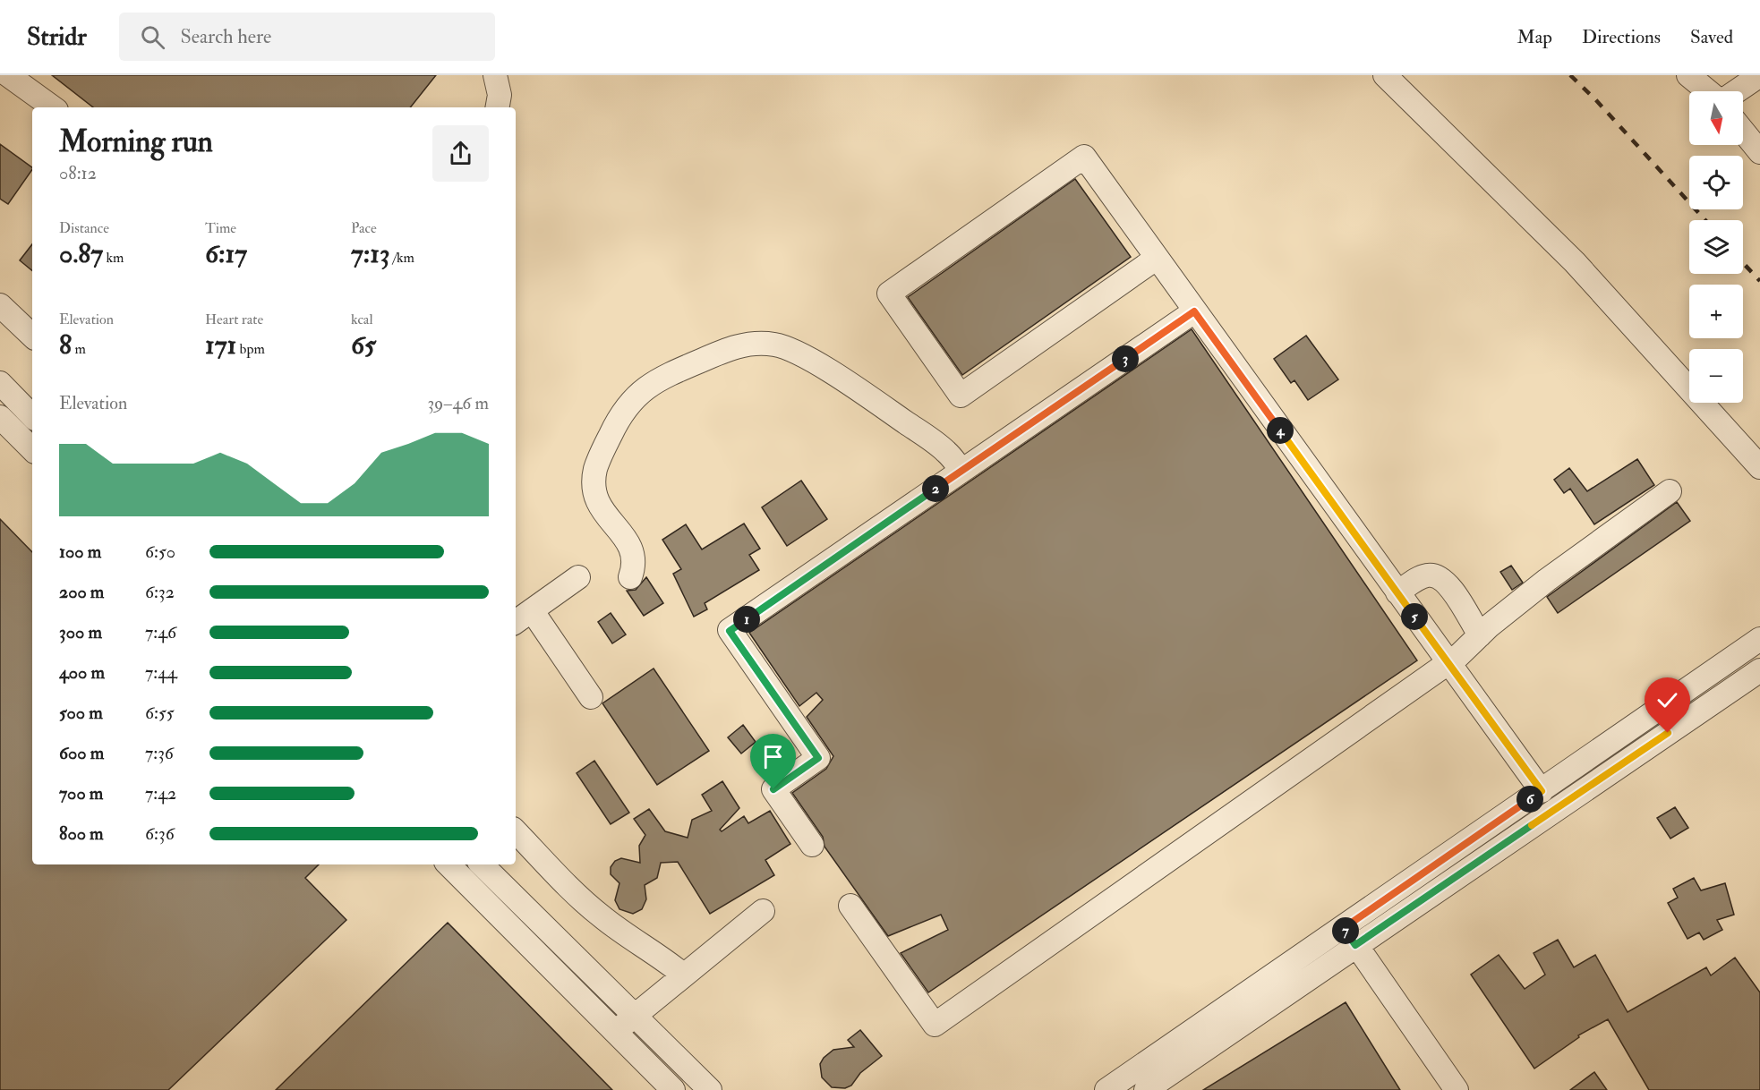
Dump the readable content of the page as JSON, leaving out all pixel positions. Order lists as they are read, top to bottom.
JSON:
{
  "north": "bottom",
  "page": {
    "header": "Stridr",
    "search": "Search here",
    "nav": ["Map", "Directions", "Saved"],
    "map_buttons": ["+", "−"],
    "heading": ["Morning run", "08:12"],
    "stats": [
      ["Distance", "0.87 km"],
      ["Time", "6:17"],
      ["Pace", "7:13 /km"],
      ["Elevation", "8 m"],
      ["Heart rate", "171 bpm"],
      ["kcal", "65"]
    ],
    "pins": [
      "3",
      "4",
      "2",
      "5",
      "1",
      "6",
      "7"
    ],
    "chart": ["Elevation", "39–46 m"],
    "list": [
      {
        "name": "100 m",
        "note": "6:50"
      },
      {
        "name": "200 m",
        "note": "6:32"
      },
      {
        "name": "300 m",
        "note": "7:46"
      },
      {
        "name": "400 m",
        "note": "7:44"
      },
      {
        "name": "500 m",
        "note": "6:55"
      },
      {
        "name": "600 m",
        "note": "7:36"
      },
      {
        "name": "700 m",
        "note": "7:42"
      },
      {
        "name": "800 m",
        "note": "6:36"
      }
    ]
  }
}
